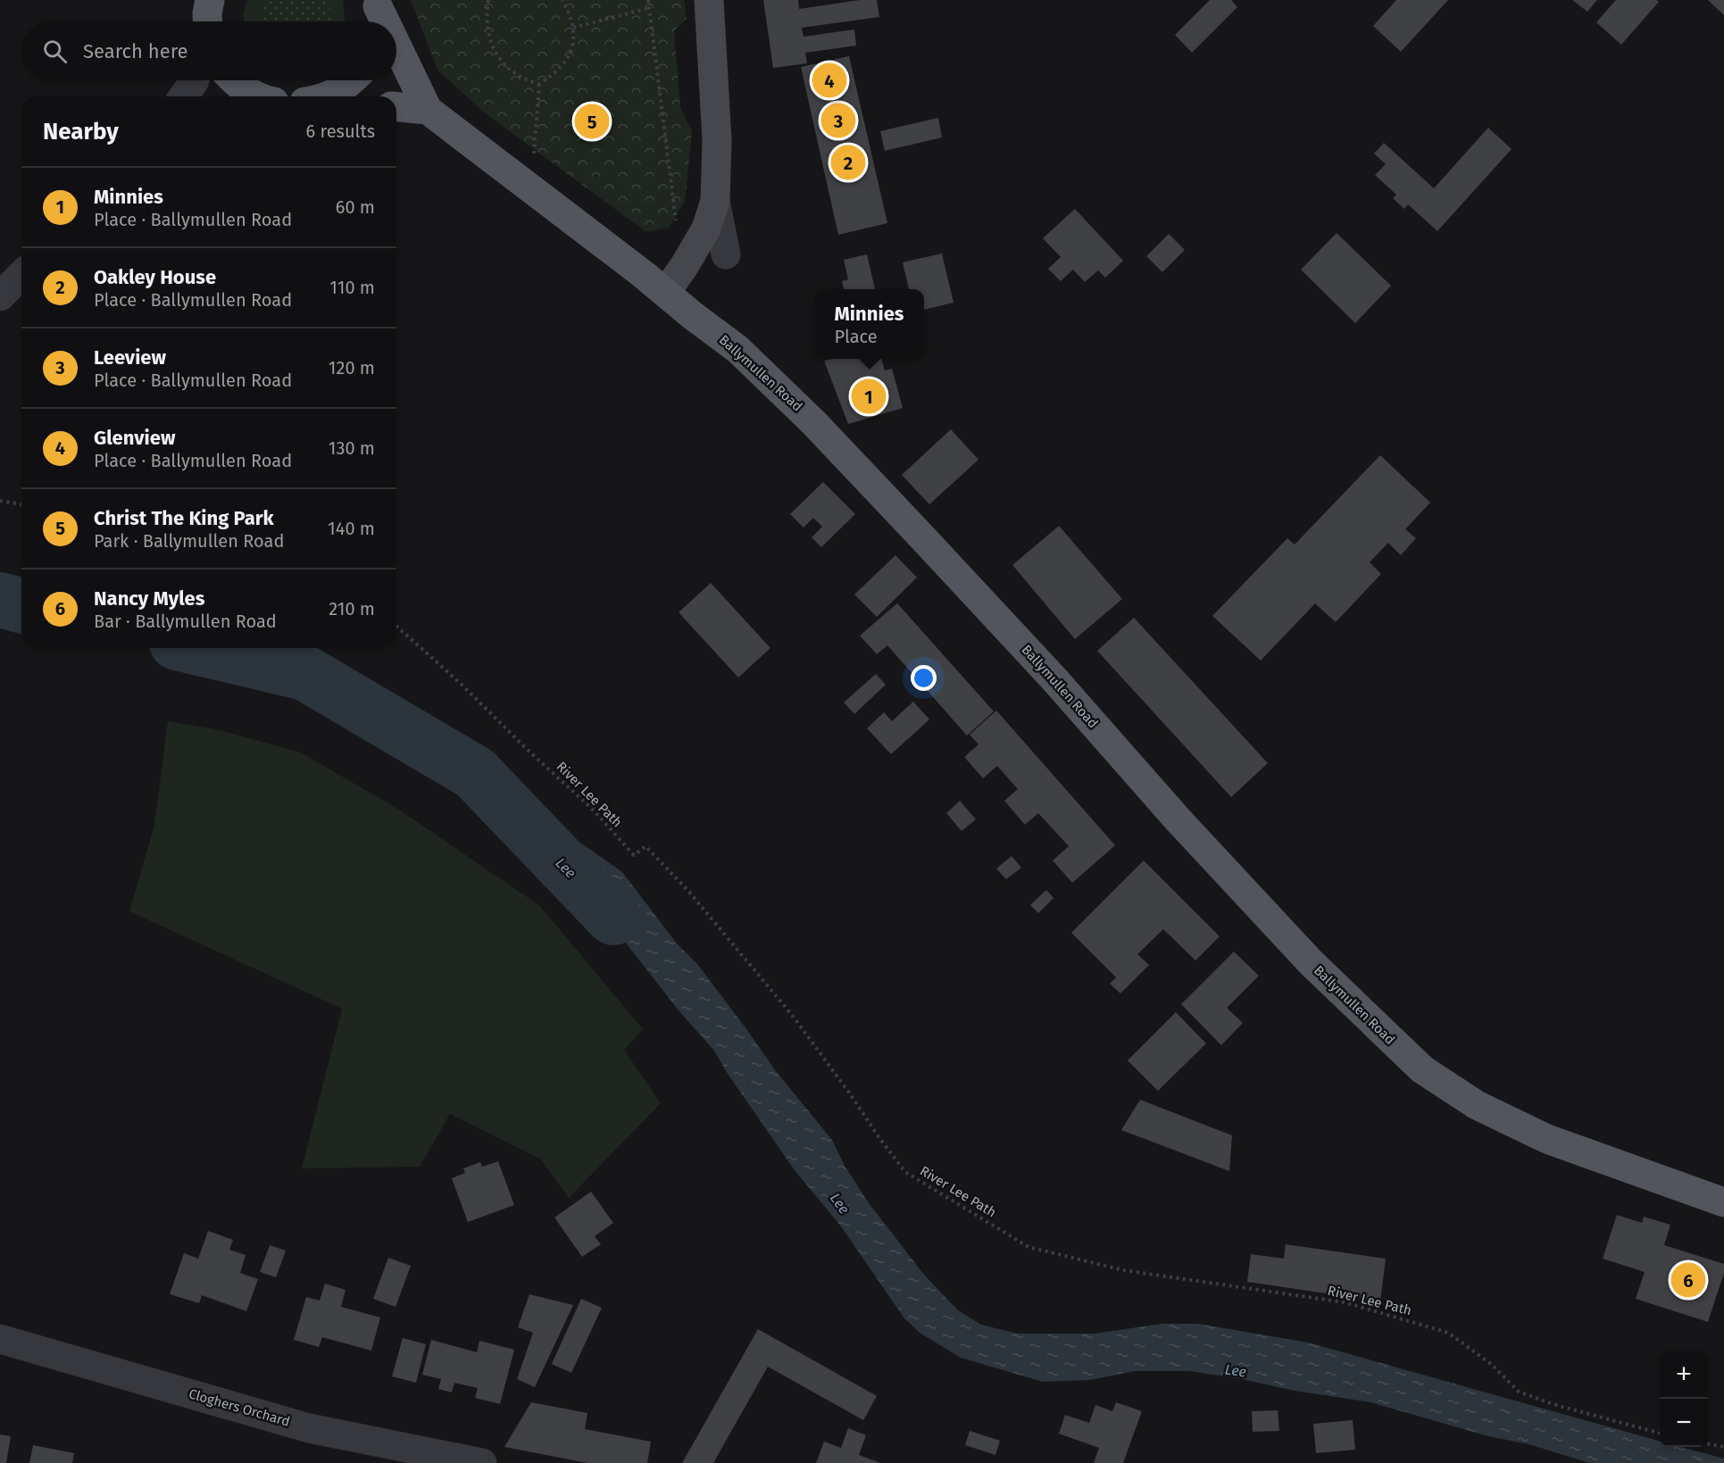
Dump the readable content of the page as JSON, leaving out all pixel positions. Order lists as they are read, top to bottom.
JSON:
{
  "streets": {
    "main road": ["Ballymullen Road"],
    "street": ["Cloghers Orchard"],
    "path": ["River Lee Path"]
  },
  "water": ["Lee"],
  "page": {
    "search": "Search here",
    "pins": [
      "4",
      "3",
      "5",
      "2",
      "1",
      "6"
    ],
    "heading": ["Nearby", "6 results"],
    "list": [
      {
        "mark": "1",
        "name": "Minnies",
        "note": "Place · Ballymullen Road",
        "value": "60 m"
      },
      {
        "mark": "2",
        "name": "Oakley House",
        "note": "Place · Ballymullen Road",
        "value": "110 m"
      },
      {
        "mark": "3",
        "name": "Leeview",
        "note": "Place · Ballymullen Road",
        "value": "120 m"
      },
      {
        "mark": "4",
        "name": "Glenview",
        "note": "Place · Ballymullen Road",
        "value": "130 m"
      },
      {
        "mark": "5",
        "name": "Christ The King Park",
        "note": "Park · Ballymullen Road",
        "value": "140 m"
      },
      {
        "mark": "6",
        "name": "Nancy Myles",
        "note": "Bar · Ballymullen Road",
        "value": "210 m"
      }
    ],
    "popup": ["Minnies", "Place"],
    "map_buttons": ["+", "−"]
  }
}
